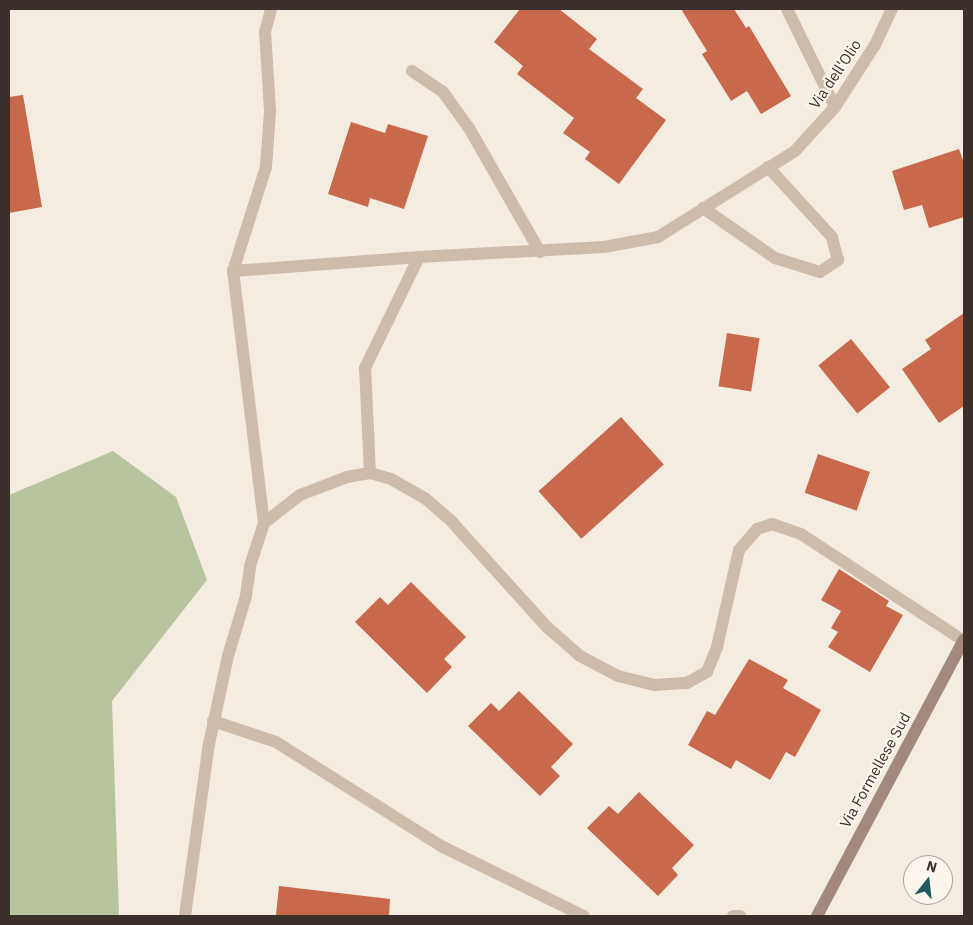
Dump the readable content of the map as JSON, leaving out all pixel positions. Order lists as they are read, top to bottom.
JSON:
{
  "streets": {
    "street": ["Via dell'Olio", "Via Formellese Sud"]
  },
  "north": "top"
}
